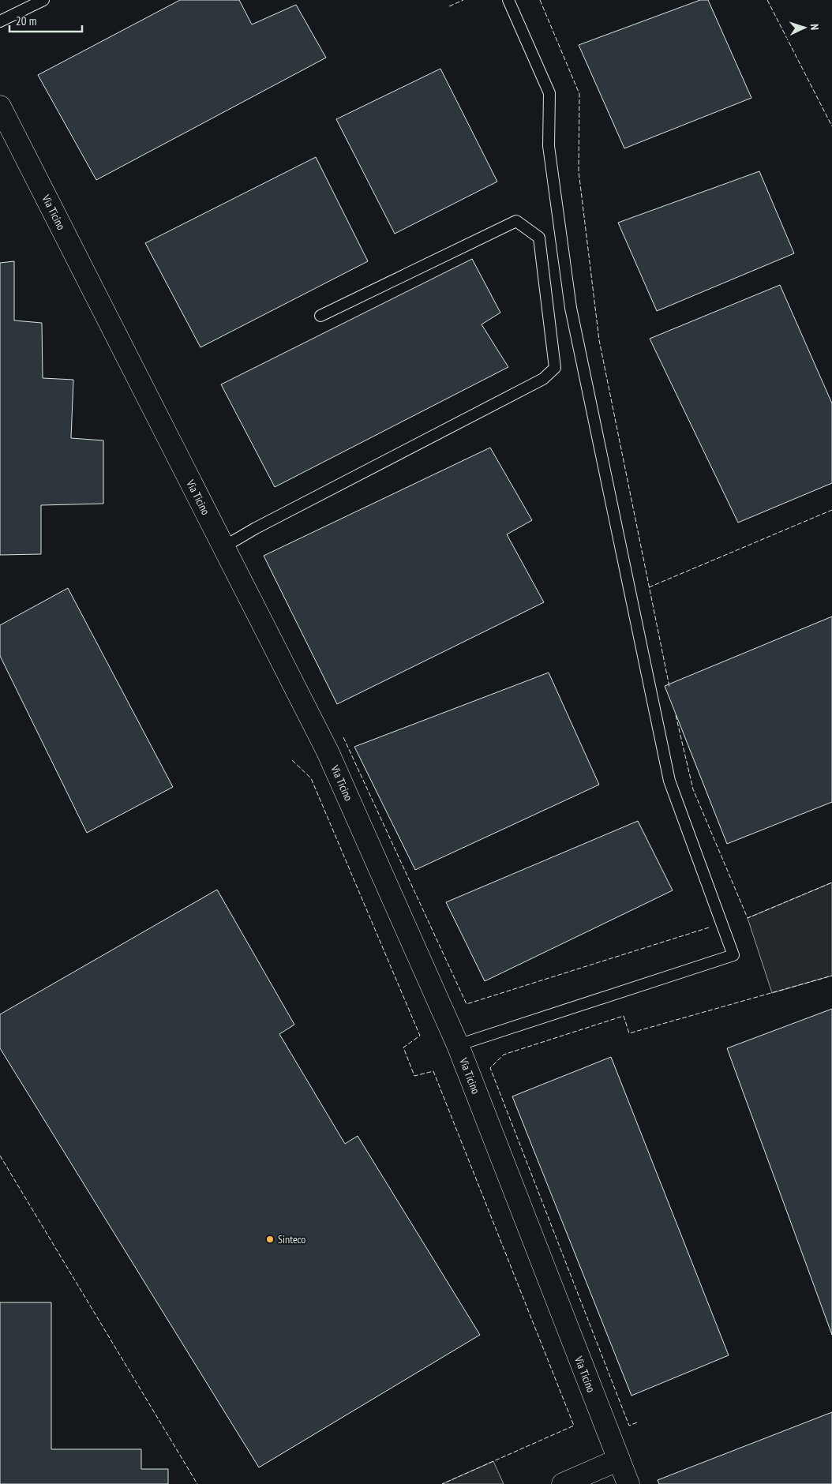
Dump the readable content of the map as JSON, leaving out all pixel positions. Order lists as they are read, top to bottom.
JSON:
{
  "streets": {
    "street": ["Via Ticino"]
  },
  "places": ["Sinteco"],
  "scale_bar": "20 m",
  "north": "right"
}
